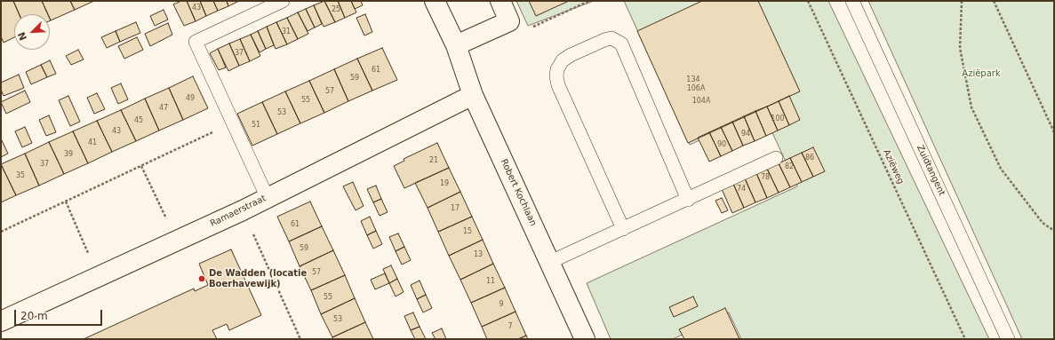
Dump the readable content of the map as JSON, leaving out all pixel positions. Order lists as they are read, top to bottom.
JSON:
{
  "streets": {
    "street": ["Robert Kochlaan", "Ramaerstraat"],
    "lane": ["Zuidtangent"],
    "path": ["Aziëweg"]
  },
  "crossings": [
    ["Robert Kochlaan", "Ramaerstraat"]
  ],
  "parks": ["Aziëpark"],
  "places": ["De Wadden (locatie Boerhavewijk)"],
  "house_numbers": [
    "43",
    "25",
    "31",
    "37",
    "61",
    "59",
    "134",
    "106A",
    "57",
    "49",
    "55",
    "104A",
    "47",
    "53",
    "100",
    "45",
    "51",
    "43",
    "94",
    "41",
    "90",
    "39",
    "86",
    "21",
    "37",
    "82",
    "35",
    "78",
    "19",
    "74",
    "17",
    "61",
    "15",
    "59",
    "13",
    "57",
    "11",
    "55",
    "9",
    "53",
    "7"
  ],
  "scale_bar": "20 m",
  "north": "bottom left"
}
